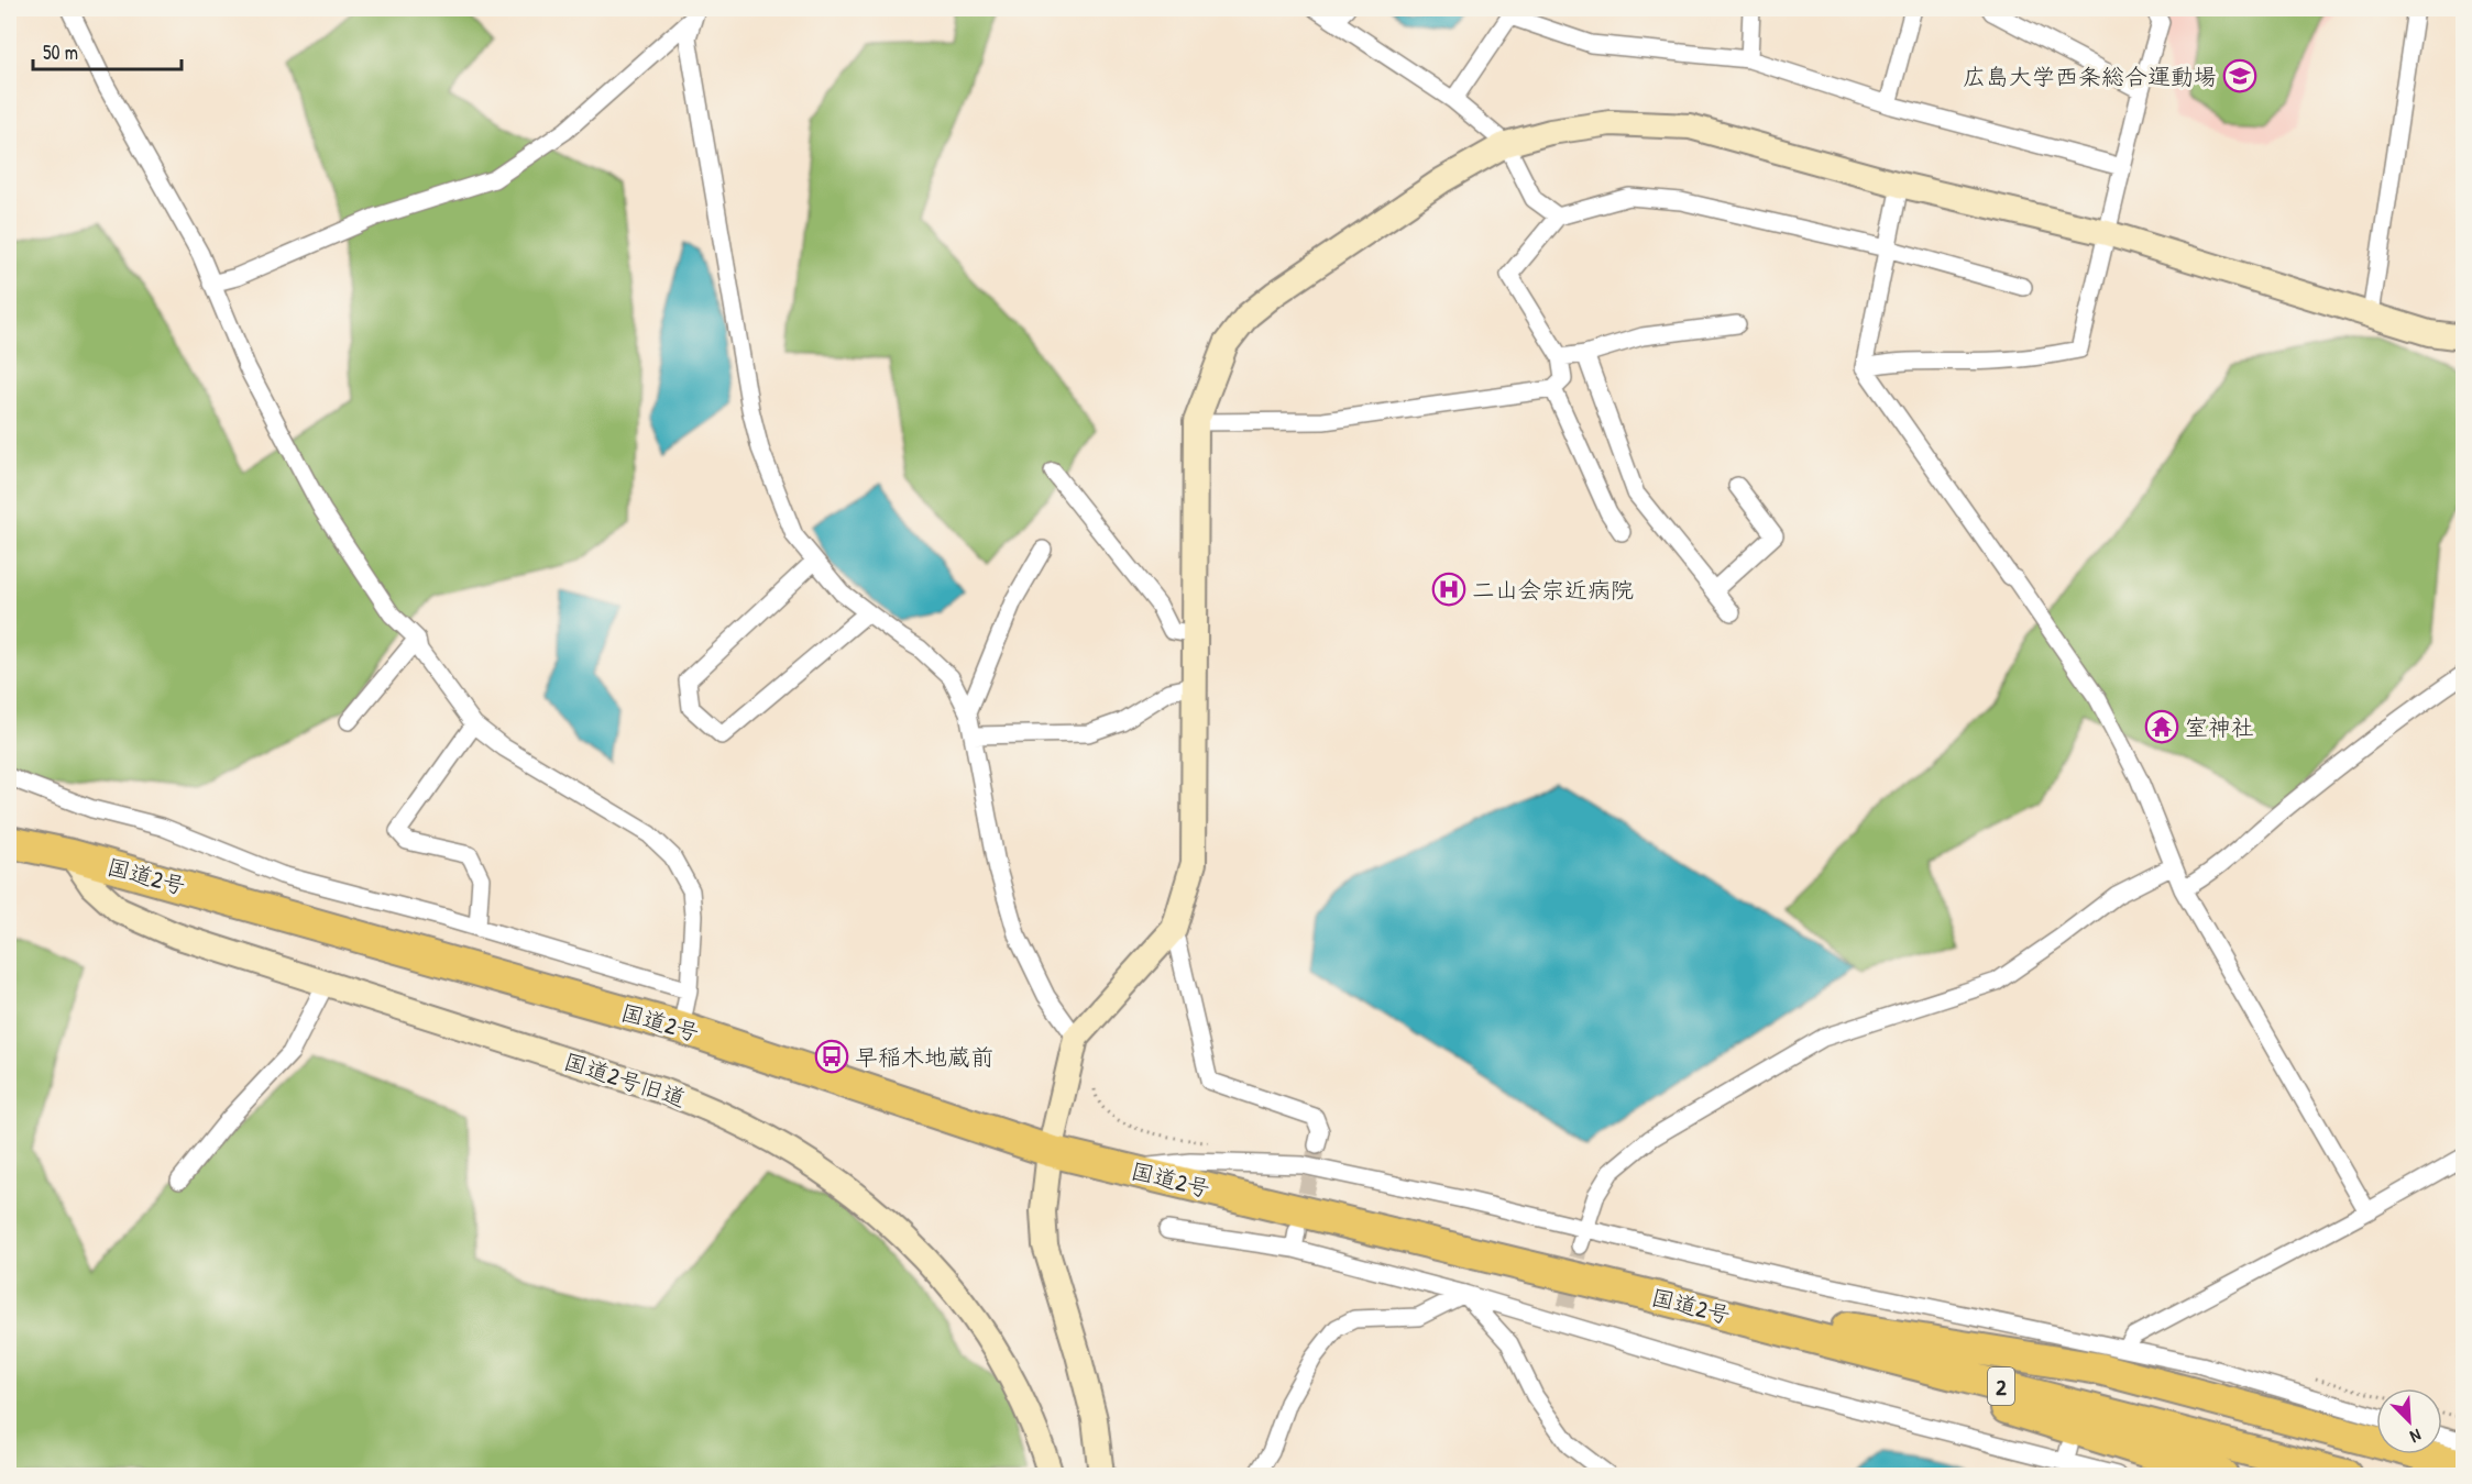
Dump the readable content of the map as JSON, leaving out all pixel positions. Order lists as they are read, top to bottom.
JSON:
{
  "streets": {
    "highway": ["国道2号", "2"],
    "street": ["国道2号旧道"]
  },
  "crossings": [
    ["国道2号", "国道2号旧道"]
  ],
  "places": {
    "school or university": ["広島大学西条総合運動場"],
    "hospital": ["二山会宗近病院"],
    "temple": ["室神社"],
    "bus stop": ["早稲木地蔵前"]
  },
  "scale_bar": "50 m",
  "north": "bottom right"
}
